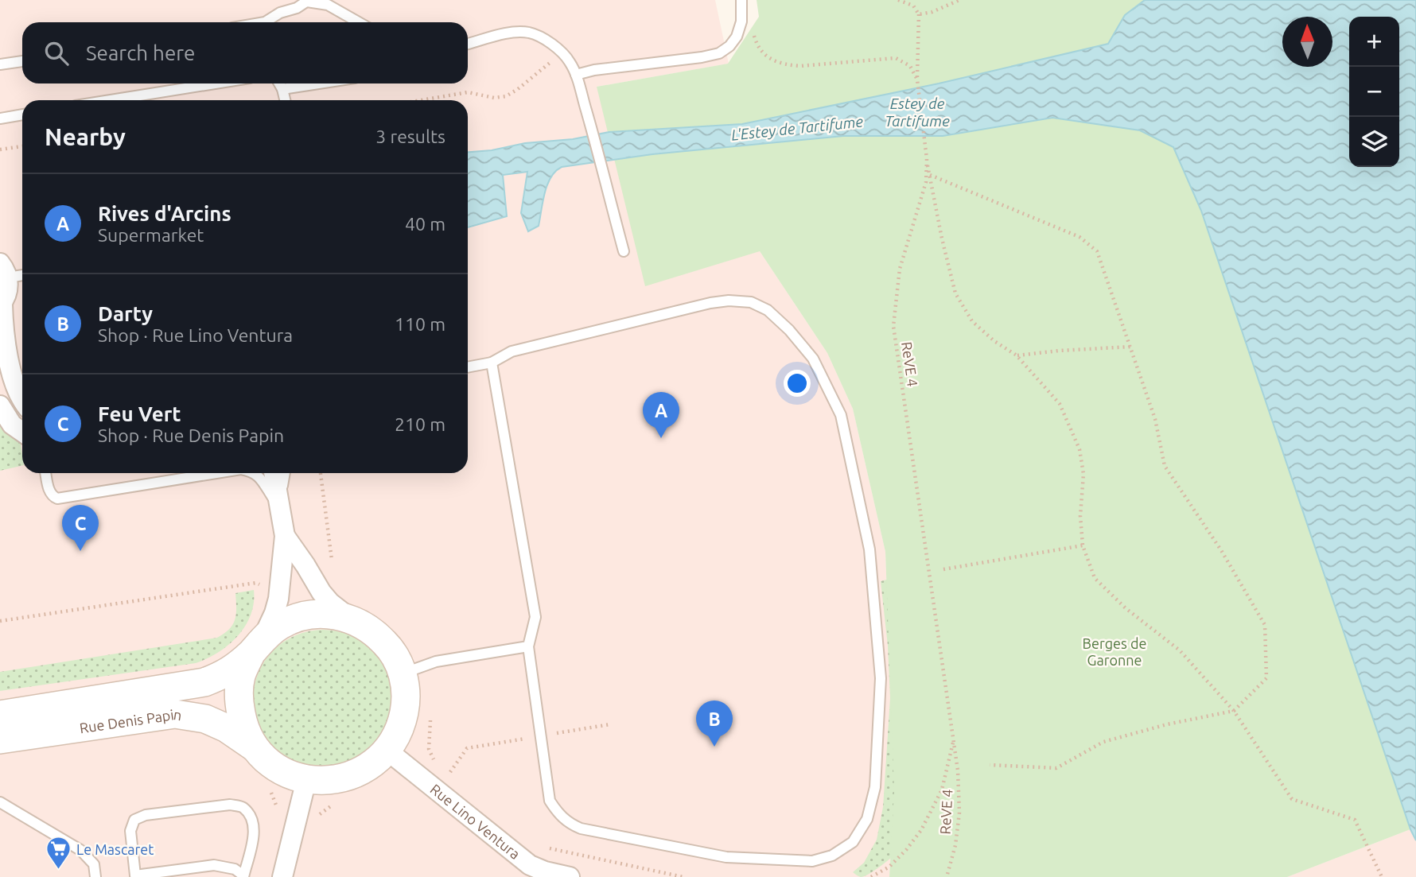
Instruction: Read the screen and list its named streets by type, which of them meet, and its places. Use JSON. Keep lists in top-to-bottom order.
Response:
{
  "streets": {
    "street": ["Rue Denis Papin", "Rue Lino Ventura"],
    "path": ["ReVE 4"]
  },
  "crossings": [
    ["Rue Denis Papin", "Rue Lino Ventura"]
  ],
  "water": ["Estey de Tartifume", "L'Estey de Tartifume"],
  "parks": ["Berges de Garonne"],
  "places": {
    "supermarket": ["Le Mascaret"]
  },
  "north": "top",
  "page": {
    "map_buttons": ["+", "−"],
    "search": "Search here",
    "heading": ["Nearby", "3 results"],
    "list": [
      {
        "mark": "A",
        "name": "Rives d'Arcins",
        "note": "Supermarket",
        "value": "40 m"
      },
      {
        "mark": "B",
        "name": "Darty",
        "note": "Shop · Rue Lino Ventura",
        "value": "110 m"
      },
      {
        "mark": "C",
        "name": "Feu Vert",
        "note": "Shop · Rue Denis Papin",
        "value": "210 m"
      }
    ],
    "pins": ["A", "C", "B"]
  }
}
